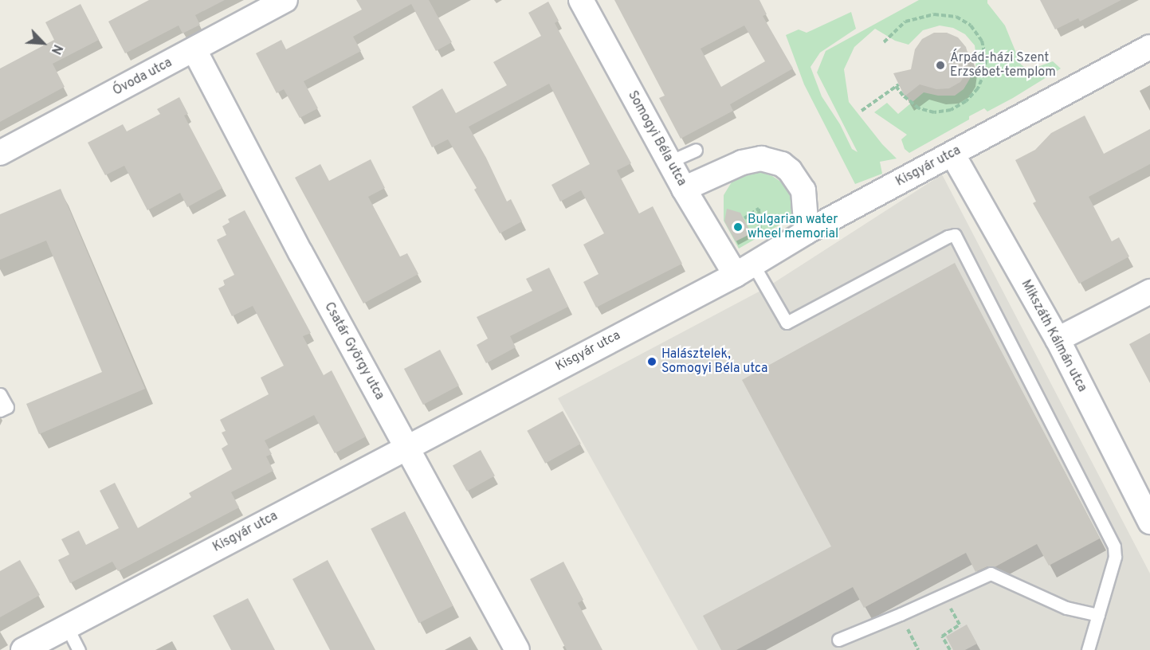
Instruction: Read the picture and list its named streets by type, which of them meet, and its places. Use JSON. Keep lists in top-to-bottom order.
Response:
{
  "streets": {
    "street": [
      "Óvoda utca",
      "Somogyi Béla utca",
      "Kisgyár utca",
      "Mikszáth Kálmán utca",
      "Csatár György utca"
    ]
  },
  "crossings": [
    ["Óvoda utca", "Csatár György utca"],
    ["Somogyi Béla utca", "Kisgyár utca"],
    ["Kisgyár utca", "Mikszáth Kálmán utca"],
    ["Kisgyár utca", "Csatár György utca"]
  ],
  "places": ["Árpád-házi Szent Erzsébet-templom", "Bulgarian water wheel memorial", "Halásztelek, Somogyi Béla utca"],
  "north": "bottom right"
}
